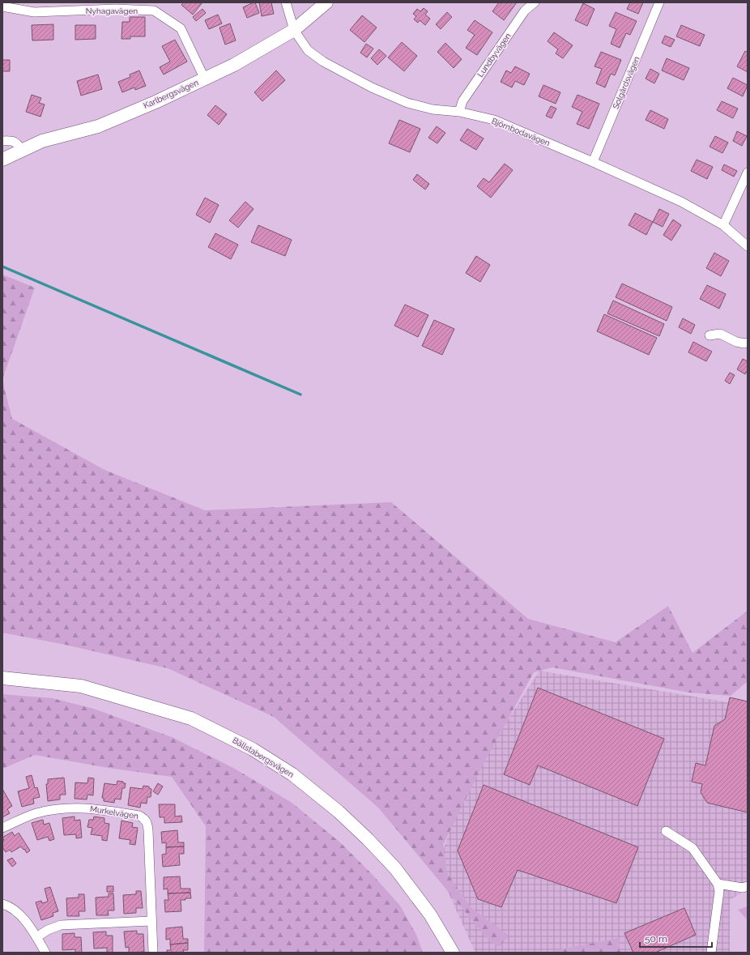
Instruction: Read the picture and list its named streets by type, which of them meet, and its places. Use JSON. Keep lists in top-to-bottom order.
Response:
{
  "streets": {
    "street": [
      "Nyhagavägen",
      "Lundbyvägen",
      "Solgårdsvägen",
      "Karlbergsvägen",
      "Björnbodavägen",
      "Bällstabergsvägen",
      "Murkelvägen"
    ]
  },
  "crossings": [
    ["Nyhagavägen", "Karlbergsvägen"],
    ["Lundbyvägen", "Björnbodavägen"],
    ["Solgårdsvägen", "Björnbodavägen"],
    ["Karlbergsvägen", "Björnbodavägen"]
  ],
  "scale_bar": "50 m"
}
